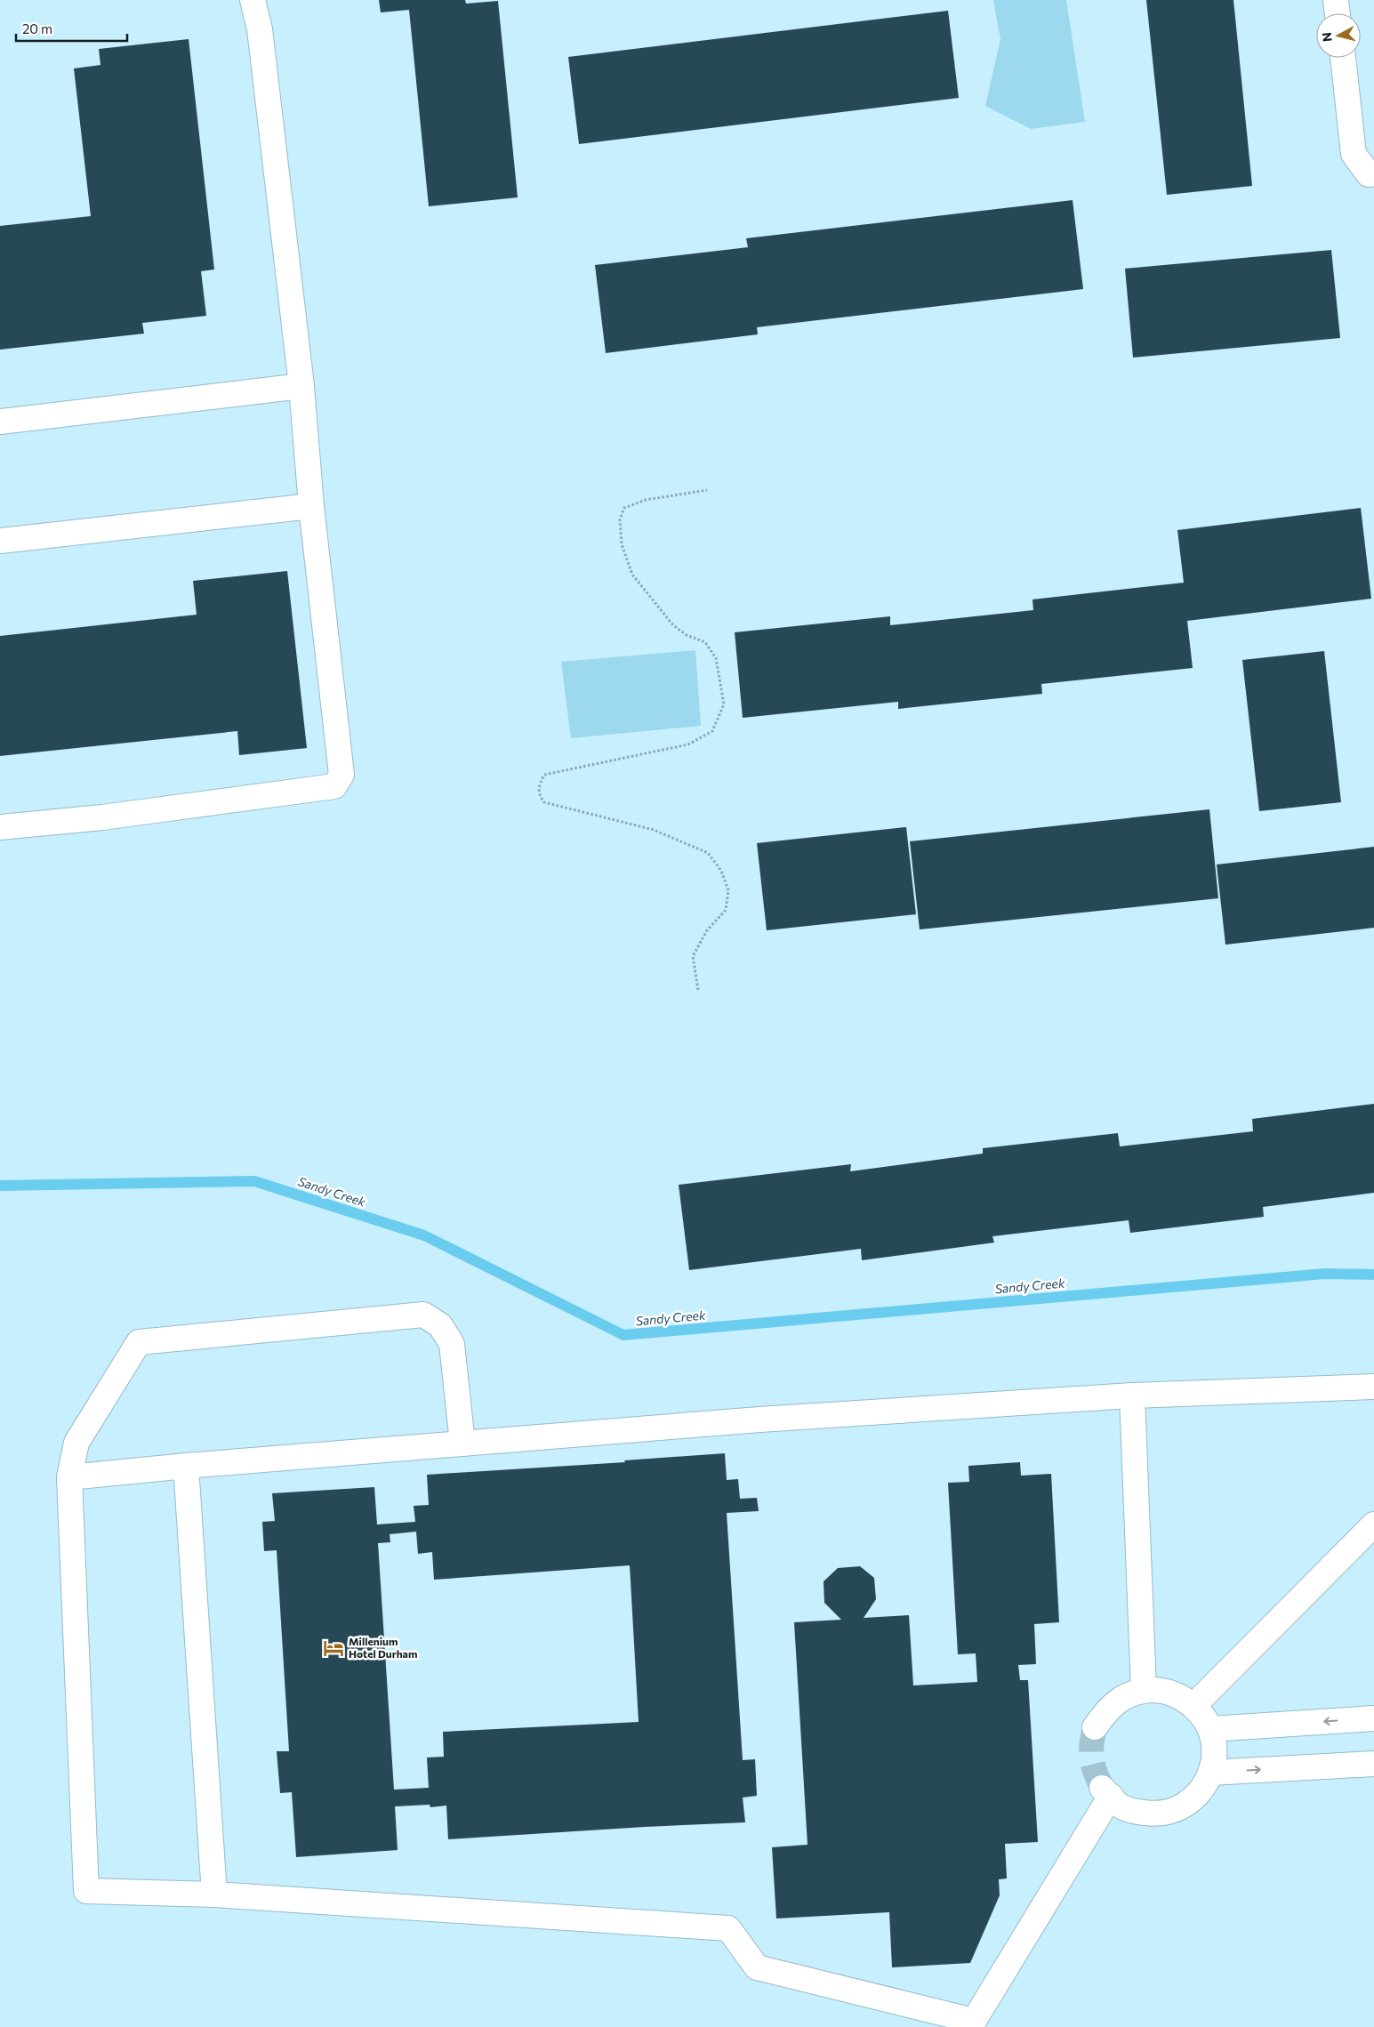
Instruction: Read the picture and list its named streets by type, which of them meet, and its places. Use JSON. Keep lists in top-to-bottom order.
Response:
{
  "water": ["Sandy Creek"],
  "places": {
    "hotel": ["Millenium Hotel Durham"]
  },
  "scale_bar": "20 m",
  "north": "left"
}
